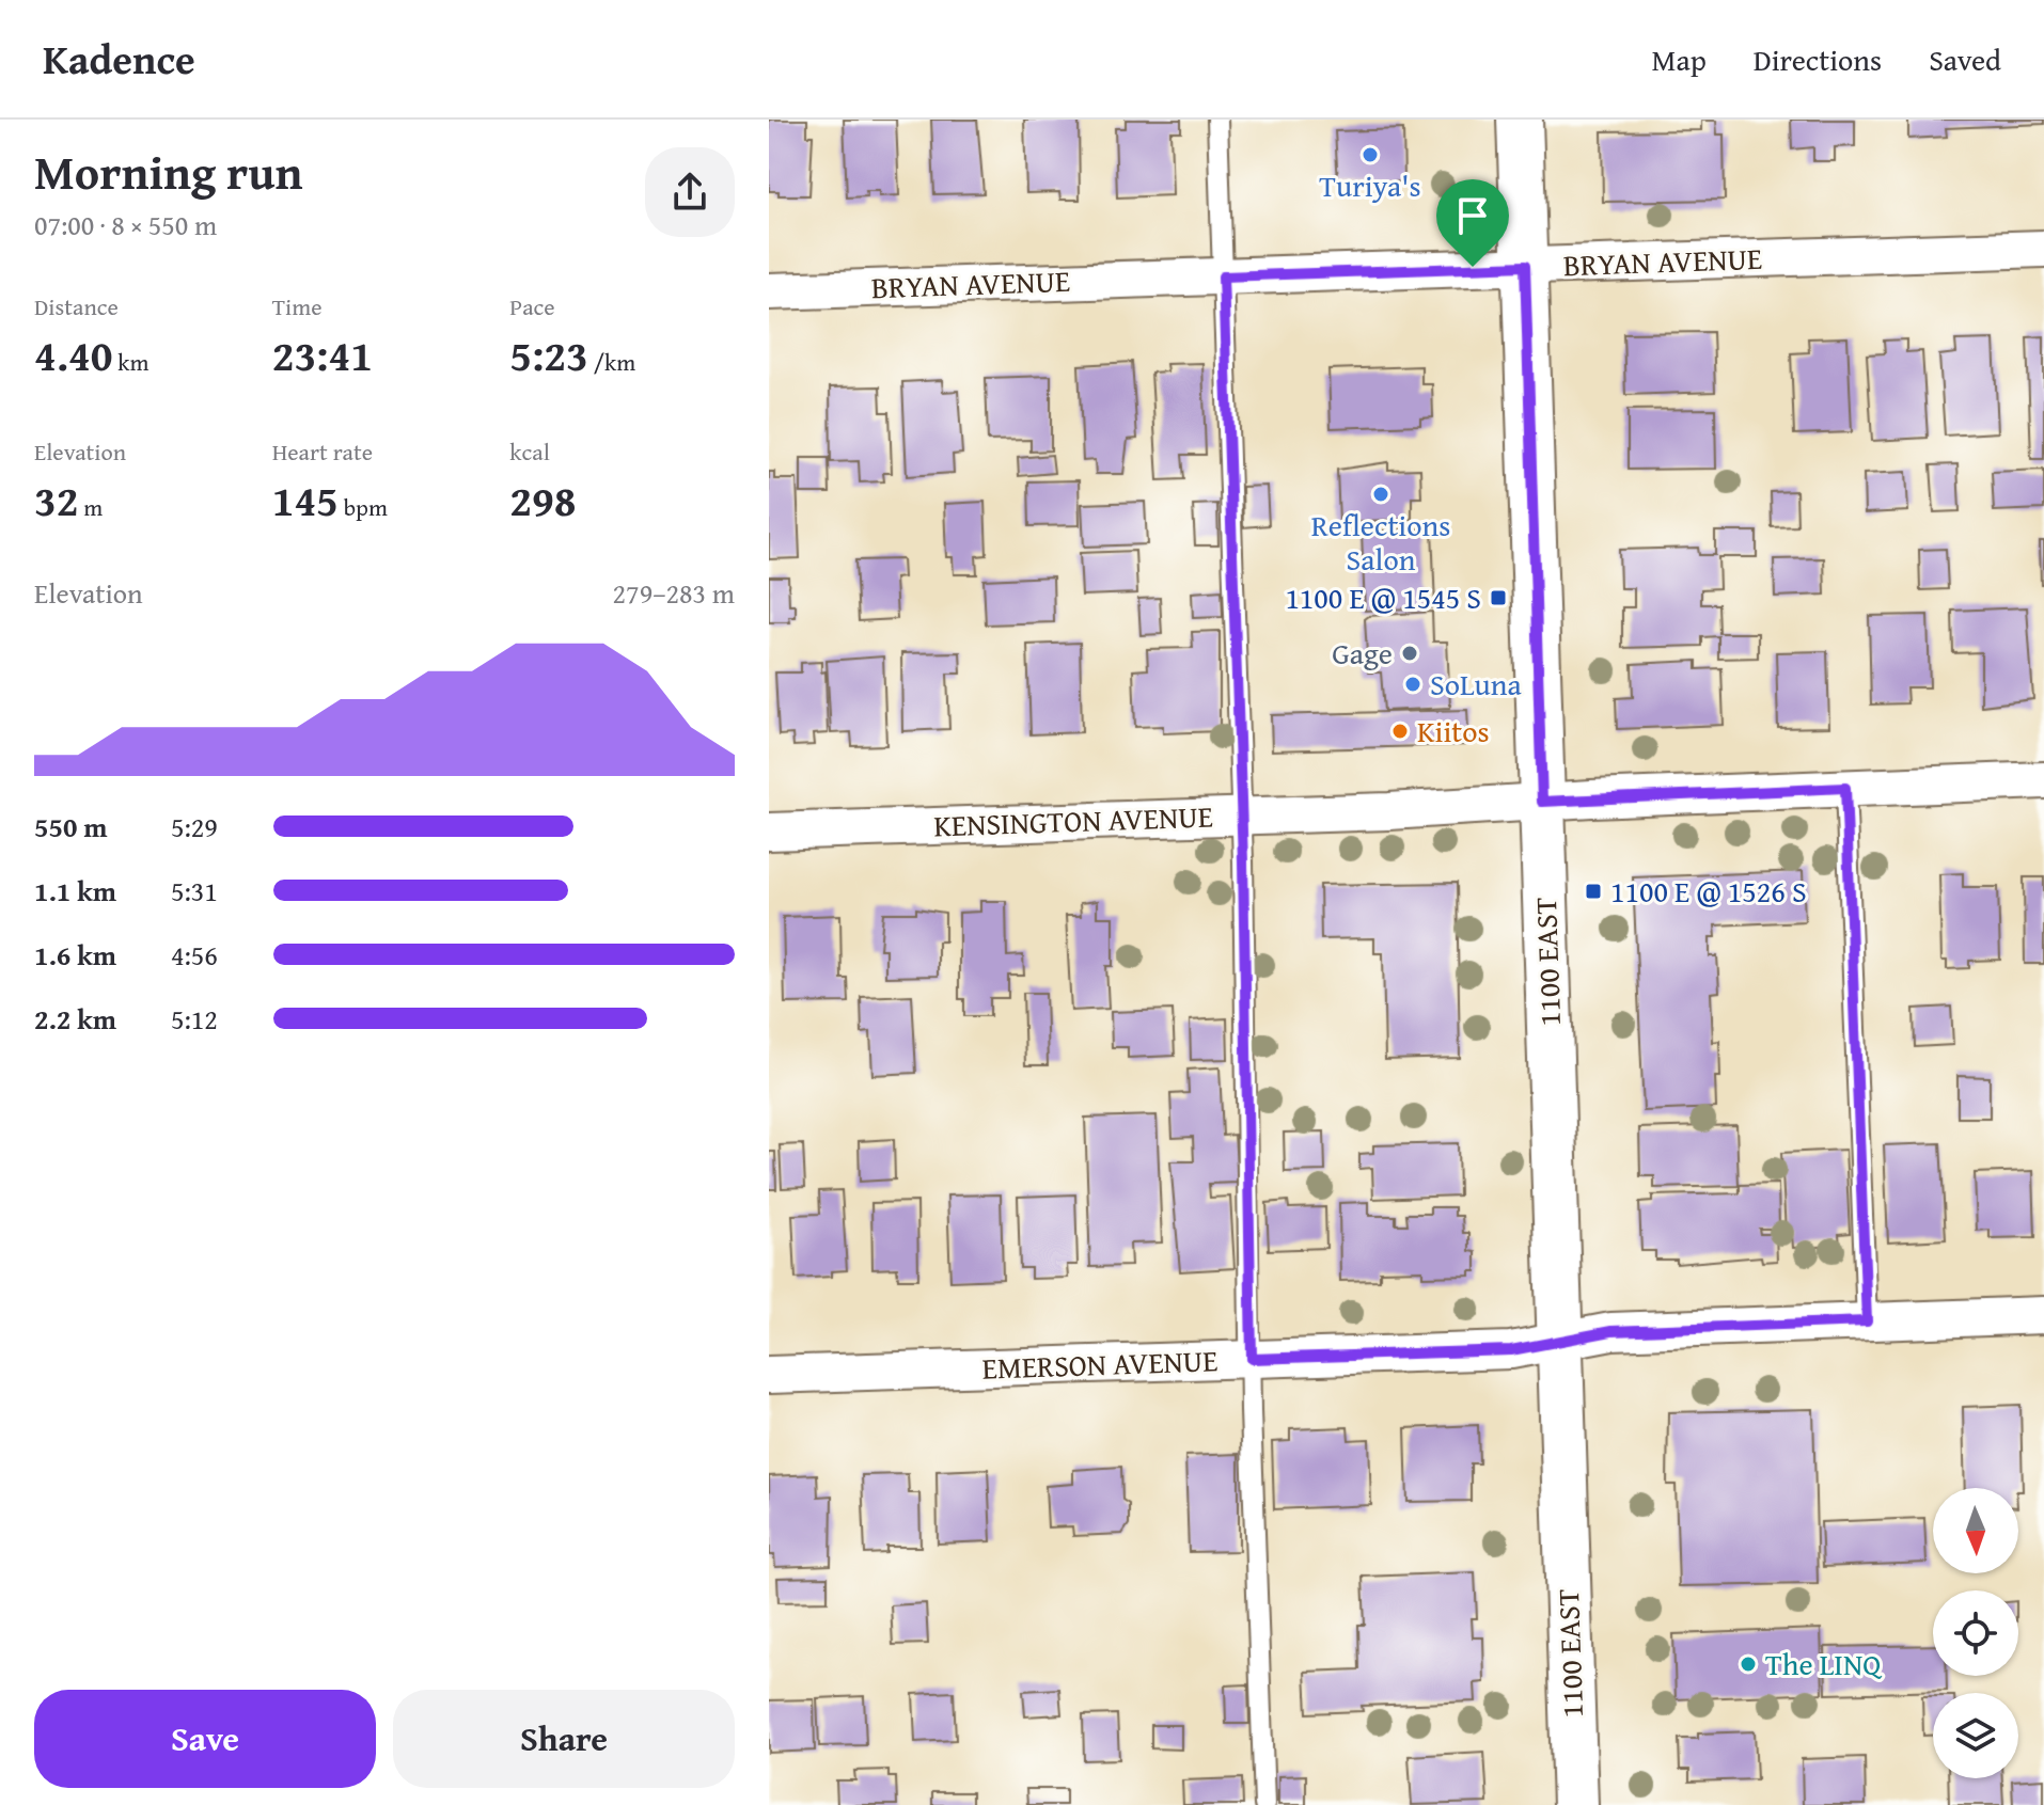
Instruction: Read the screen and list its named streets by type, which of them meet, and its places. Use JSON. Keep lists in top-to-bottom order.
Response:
{
  "streets": {
    "street": [
      "BRYAN AVENUE",
      "KENSINGTON AVENUE",
      "1100 EAST",
      "EMERSON AVENUE"
    ]
  },
  "crossings": [
    ["BRYAN AVENUE", "1100 EAST"],
    ["KENSINGTON AVENUE", "1100 EAST"],
    ["1100 EAST", "EMERSON AVENUE"]
  ],
  "places": {
    "other": [
      "Turiya's",
      "Reflections Salon",
      "Gage",
      "SoLuna",
      "Kiitos",
      "The LINQ"
    ],
    "transit": ["1100 E @ 1545 S", "1100 E @ 1526 S"]
  },
  "north": "bottom",
  "page": {
    "header": "Kadence",
    "nav": ["Map", "Directions", "Saved"],
    "heading": ["Morning run", "07:00 · 8 × 550 m"],
    "stats": [
      ["Distance", "4.40 km"],
      ["Time", "23:41"],
      ["Pace", "5:23 /km"],
      ["Elevation", "32 m"],
      ["Heart rate", "145 bpm"],
      ["kcal", "298"]
    ],
    "chart": ["Elevation", "279–283 m"],
    "list": [
      {
        "name": "550 m",
        "note": "5:29"
      },
      {
        "name": "1.1 km",
        "note": "5:31"
      },
      {
        "name": "1.6 km",
        "note": "4:56"
      },
      {
        "name": "2.2 km",
        "note": "5:12"
      }
    ],
    "buttons": ["Save", "Share"]
  }
}
